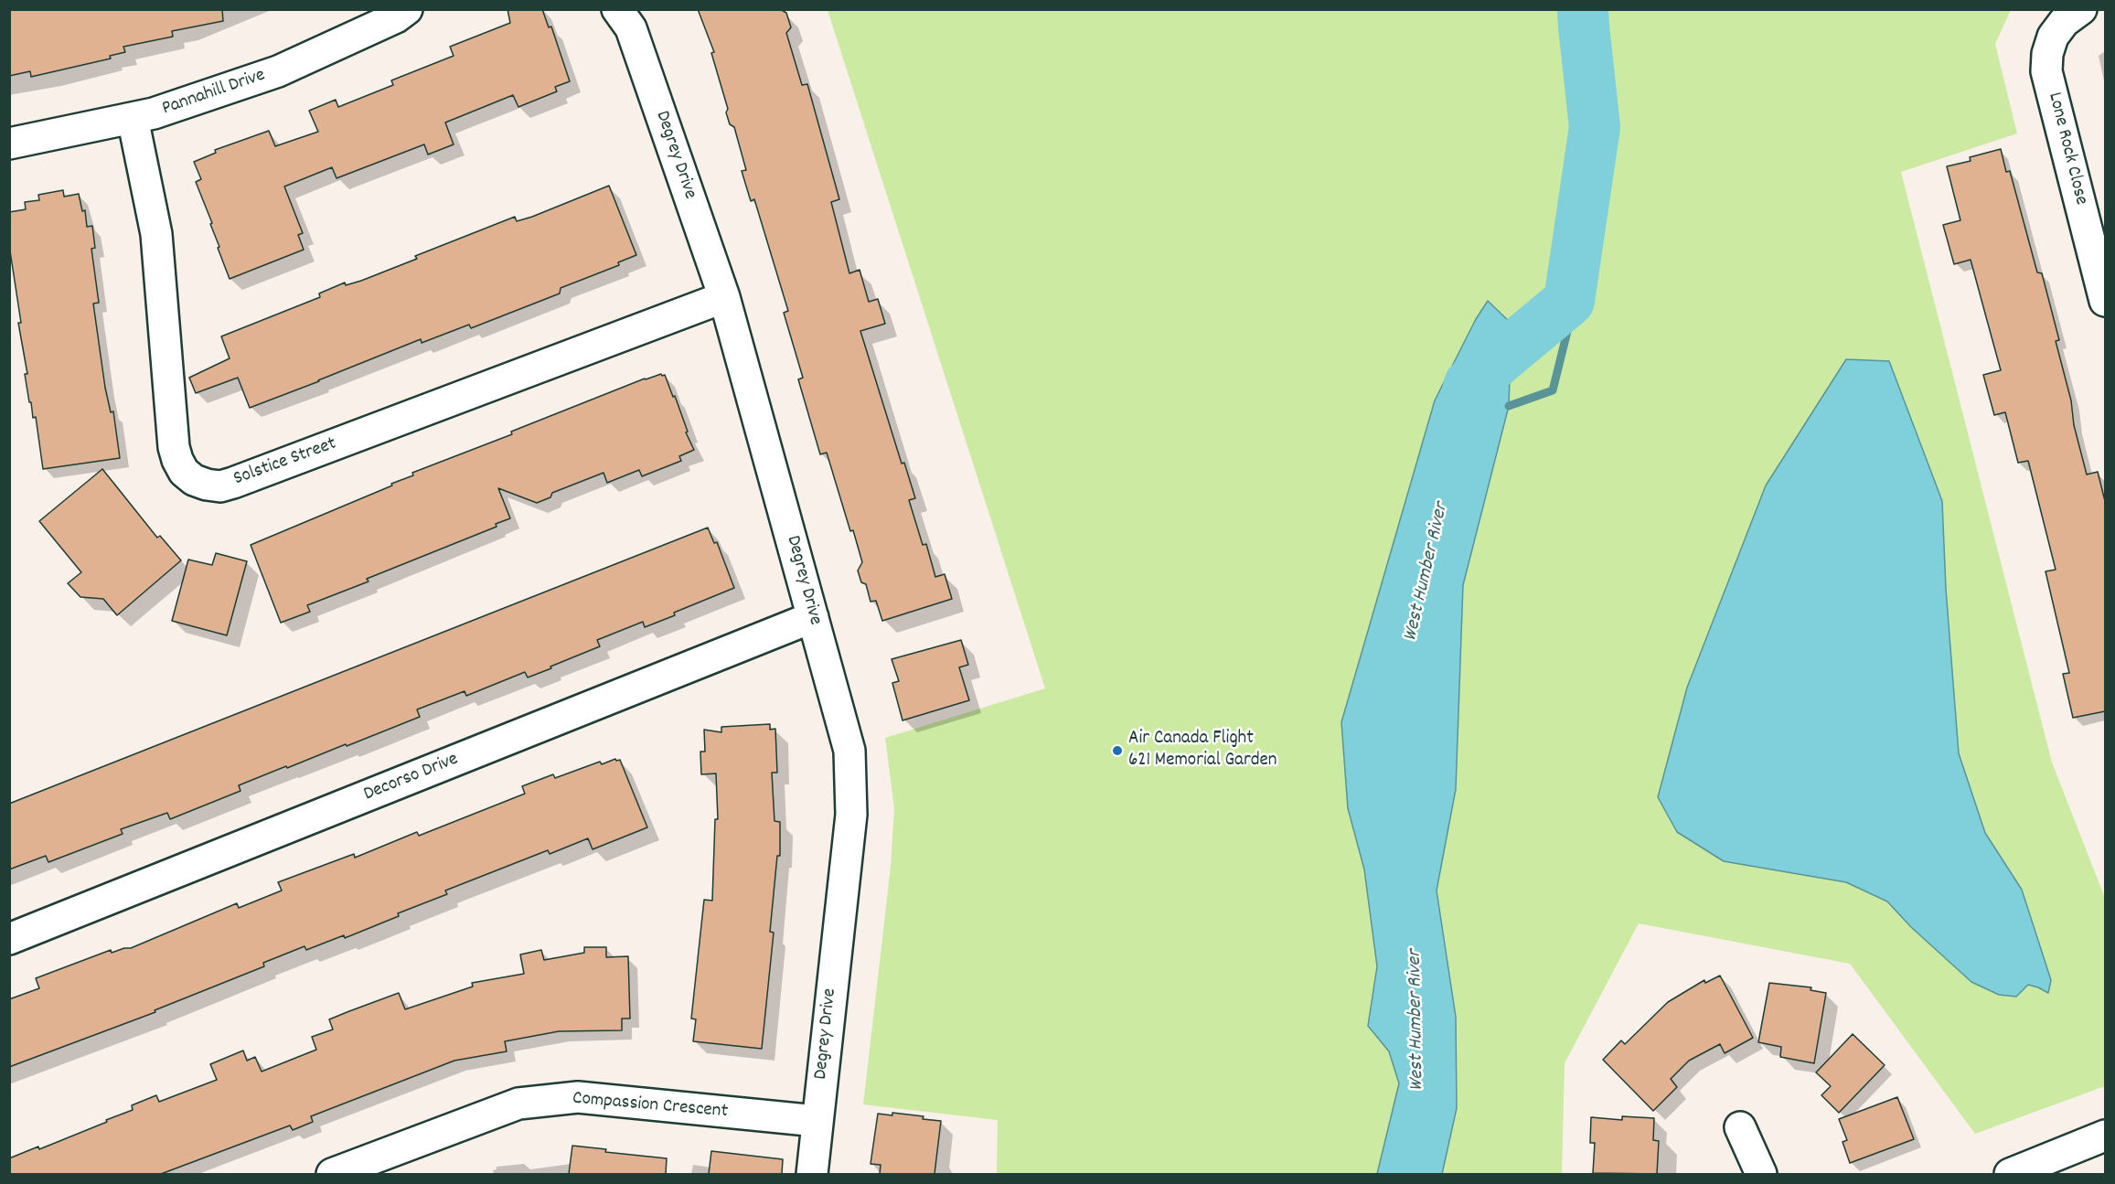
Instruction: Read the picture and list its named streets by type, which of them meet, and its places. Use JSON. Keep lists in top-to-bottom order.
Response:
{
  "streets": {
    "street": [
      "Pannahill Drive",
      "Lone Rock Close",
      "Degrey Drive",
      "Solstice Street",
      "Decorso Drive",
      "Compassion Crescent"
    ]
  },
  "crossings": [
    ["Pannahill Drive", "Solstice Street"],
    ["Degrey Drive", "Solstice Street"],
    ["Degrey Drive", "Decorso Drive"],
    ["Degrey Drive", "Compassion Crescent"]
  ],
  "water": ["West Humber River"],
  "places": ["Air Canada Flight 621 Memorial Garden"]
}
